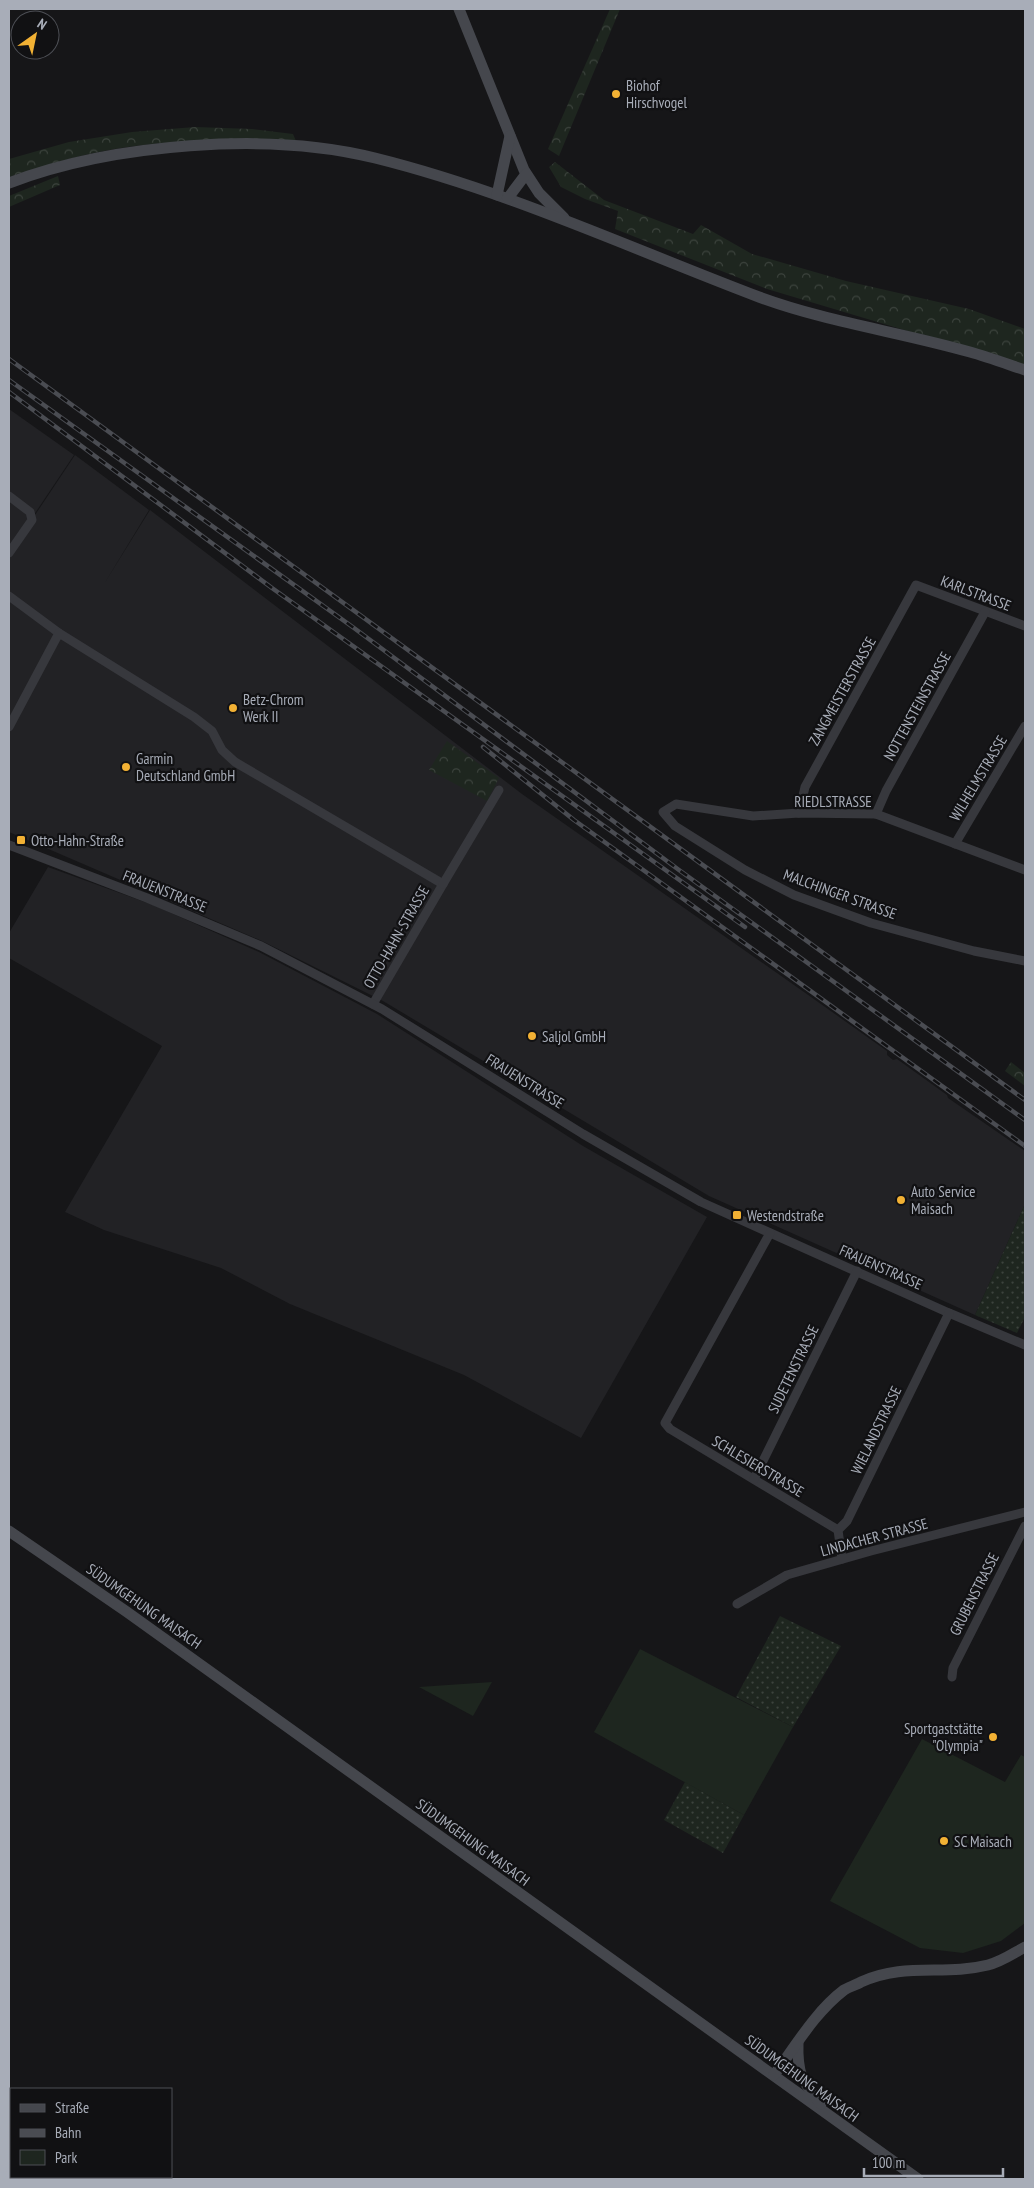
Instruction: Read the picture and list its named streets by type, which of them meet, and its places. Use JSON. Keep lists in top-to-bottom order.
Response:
{
  "streets": {
    "street": [
      "KARLSTRASSE",
      "ZANGMEISTERSTRASSE",
      "NOTTENSTEINSTRASSE",
      "WILHELMSTRASSE",
      "RIEDLSTRASSE",
      "FRAUENSTRASSE",
      "MALCHINGER STRASSE",
      "OTTO-HAHN-STRASSE",
      "SUDETENSTRASSE",
      "WIELANDSTRASSE",
      "SCHLESIERSTRASSE",
      "LINDACHER STRASSE",
      "GRUBENSTRASSE",
      "SÜDUMGEHUNG MAISACH"
    ]
  },
  "crossings": [
    ["KARLSTRASSE", "ZANGMEISTERSTRASSE"],
    ["KARLSTRASSE", "NOTTENSTEINSTRASSE"],
    ["ZANGMEISTERSTRASSE", "RIEDLSTRASSE"],
    ["NOTTENSTEINSTRASSE", "RIEDLSTRASSE"],
    ["WILHELMSTRASSE", "RIEDLSTRASSE"],
    ["RIEDLSTRASSE", "MALCHINGER STRASSE"],
    ["FRAUENSTRASSE", "OTTO-HAHN-STRASSE"],
    ["FRAUENSTRASSE", "SUDETENSTRASSE"],
    ["FRAUENSTRASSE", "WIELANDSTRASSE"],
    ["FRAUENSTRASSE", "SCHLESIERSTRASSE"],
    ["SUDETENSTRASSE", "SCHLESIERSTRASSE"],
    ["WIELANDSTRASSE", "SCHLESIERSTRASSE"]
  ],
  "places": {
    "other": [
      "Biohof Hirschvogel",
      "Betz-Chrom Werk II",
      "Garmin Deutschland GmbH",
      "Saljol GmbH",
      "Auto Service Maisach",
      "Sportgaststätte \"Olympia\"",
      "SC Maisach"
    ],
    "transit": ["Otto-Hahn-Straße", "Westendstraße"]
  },
  "legend": ["Straße", "Bahn", "Park"],
  "scale_bar": "100 m",
  "north": "top right"
}
